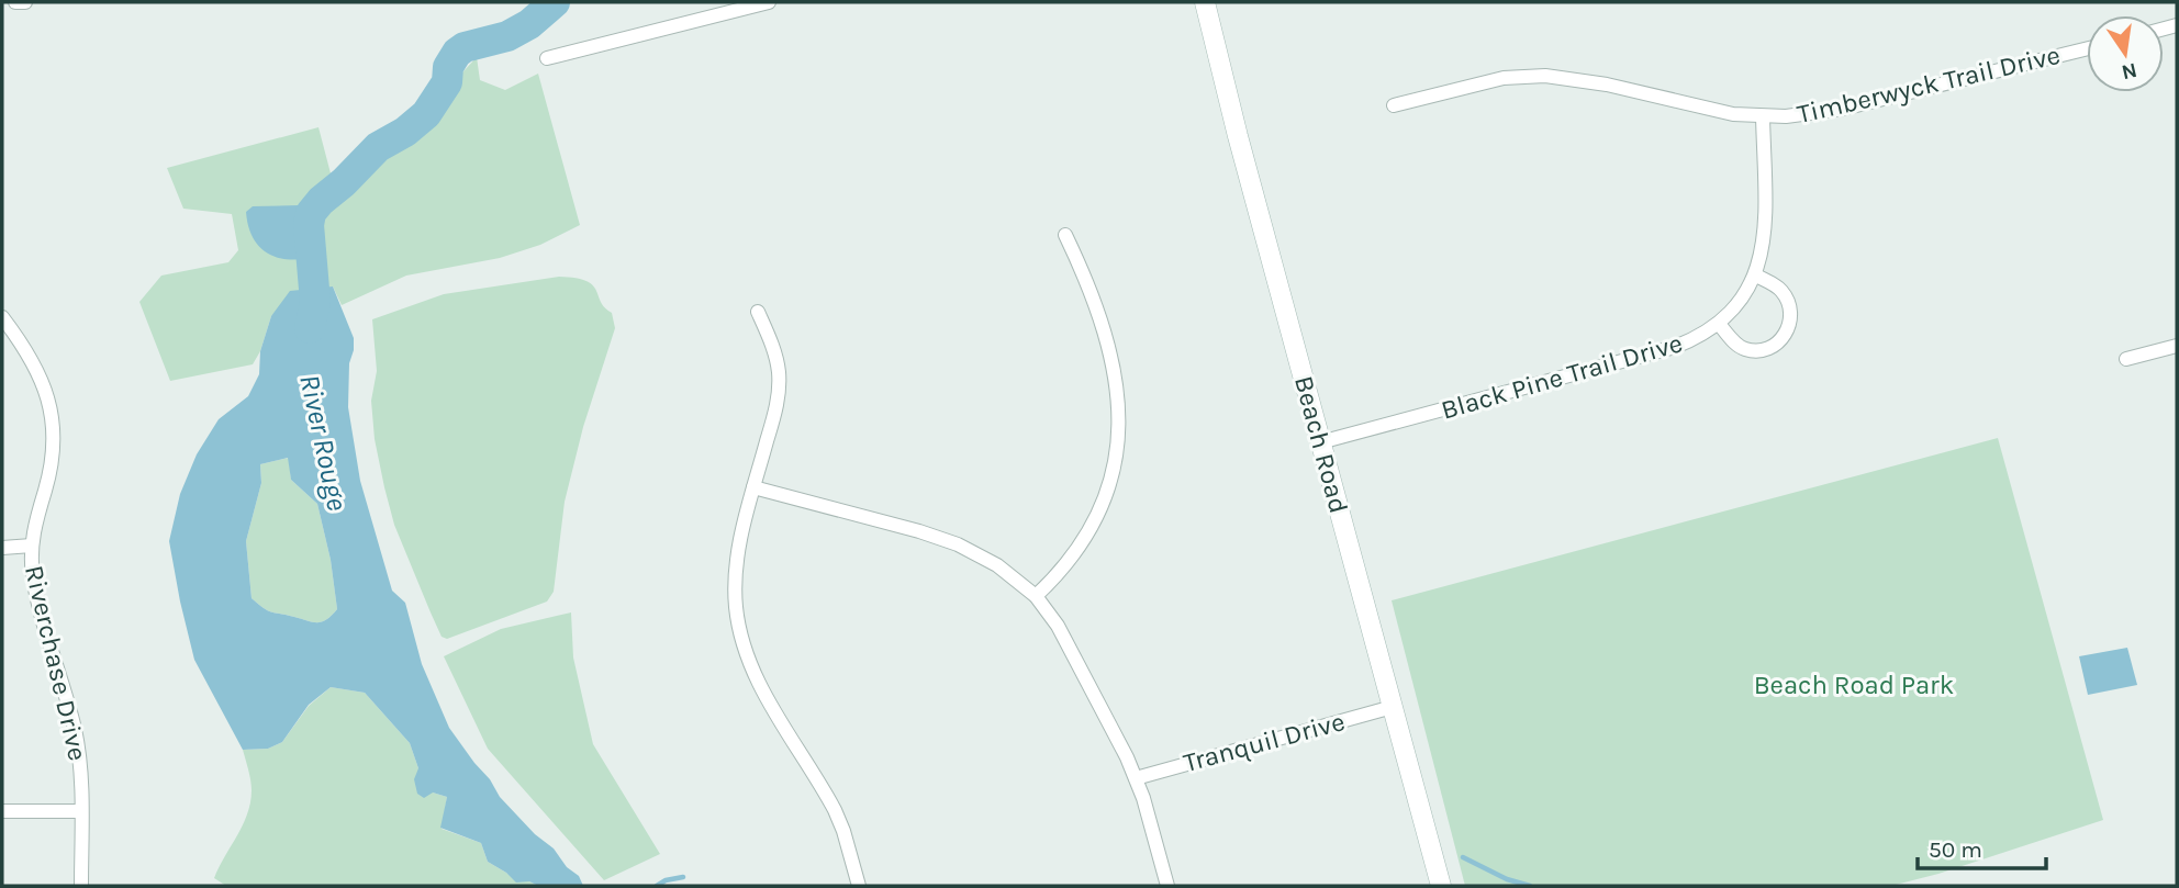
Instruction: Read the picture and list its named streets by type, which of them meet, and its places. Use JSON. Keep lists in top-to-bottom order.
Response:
{
  "streets": {
    "street": [
      "Timberwyck Trail Drive",
      "Black Pine Trail Drive",
      "Beach Road",
      "Riverchase Drive",
      "Tranquil Drive"
    ]
  },
  "crossings": [
    ["Timberwyck Trail Drive", "Black Pine Trail Drive"],
    ["Black Pine Trail Drive", "Beach Road"],
    ["Beach Road", "Tranquil Drive"]
  ],
  "water": ["River Rouge"],
  "parks": ["Beach Road Park"],
  "scale_bar": "50 m",
  "north": "bottom"
}
